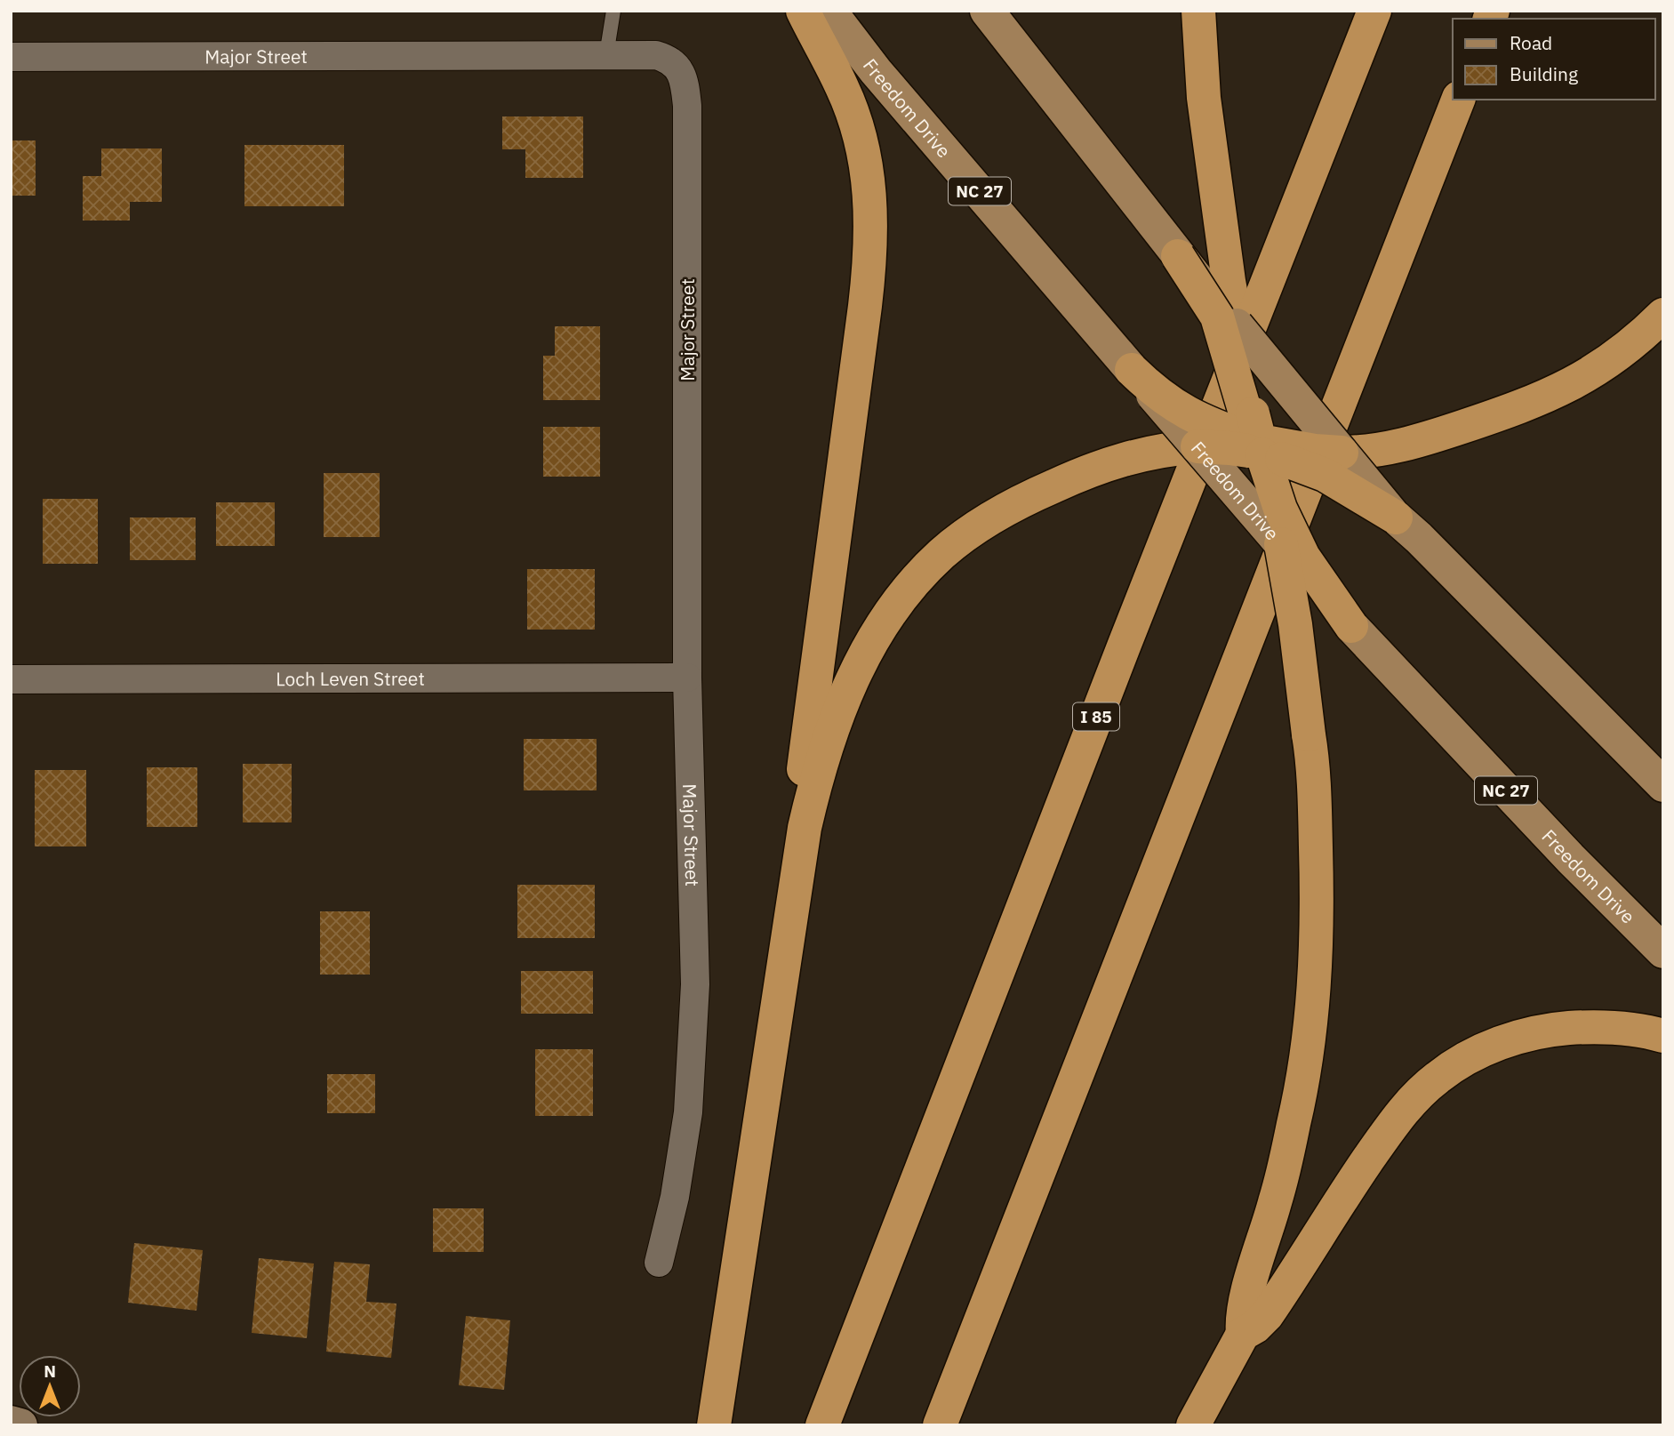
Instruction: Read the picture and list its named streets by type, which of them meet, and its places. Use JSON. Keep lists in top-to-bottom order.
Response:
{
  "streets": {
    "highway": ["I 85"],
    "main road": ["Freedom Drive", "NC 27"],
    "street": ["Major Street", "Loch Leven Street"]
  },
  "crossings": [
    ["Major Street", "Loch Leven Street"]
  ],
  "legend": ["Road", "Building"],
  "north": "top"
}
